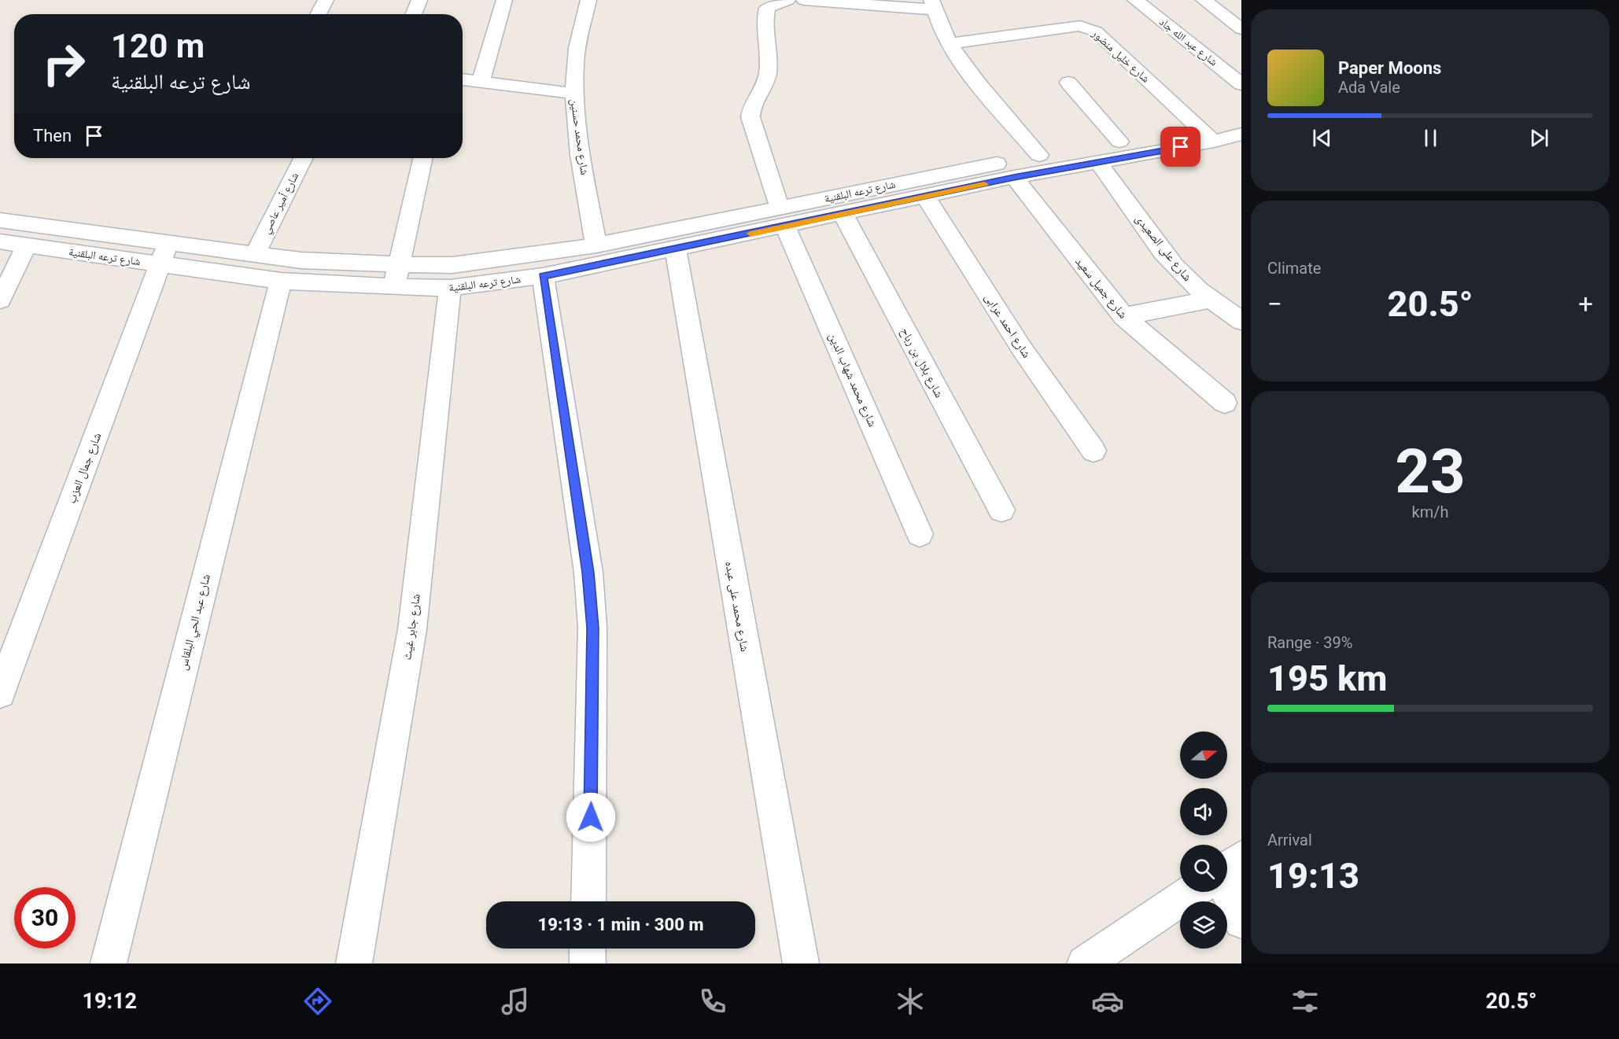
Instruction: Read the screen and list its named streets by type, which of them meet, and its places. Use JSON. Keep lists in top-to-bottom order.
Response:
{
  "streets": {
    "street": [
      "شارع عبد الله جاد",
      "شارع خليل منضور",
      "شارع محمد حسنين",
      "شارع ترعه البلقنية",
      "شارع أمير عاصي",
      "شارع على الصعيدى",
      "شارع جميل سعيد",
      "شارع احمد عرابى",
      "شارع بلال بن رباح",
      "شارع محمد شهاب الدين",
      "شارع جمال العزب",
      "شارع محمد على عبده",
      "شارع عبد الحي البلقاس",
      "شارع جابر غيث"
    ]
  },
  "crossings": [
    ["شارع خليل منضور", "شارع ترعه البلقنية"],
    ["شارع محمد حسنين", "شارع ترعه البلقنية"],
    ["شارع ترعه البلقنية", "شارع أمير عاصي"],
    ["شارع ترعه البلقنية", "شارع على الصعيدى"],
    ["شارع ترعه البلقنية", "شارع جميل سعيد"],
    ["شارع ترعه البلقنية", "شارع احمد عرابى"],
    ["شارع ترعه البلقنية", "شارع بلال بن رباح"],
    ["شارع ترعه البلقنية", "شارع محمد شهاب الدين"],
    ["شارع ترعه البلقنية", "شارع جمال العزب"],
    ["شارع ترعه البلقنية", "شارع محمد على عبده"],
    ["شارع ترعه البلقنية", "شارع عبد الحي البلقاس"],
    ["شارع ترعه البلقنية", "شارع جابر غيث"]
  ],
  "north": "right",
  "page": {
    "turn": ["120 m", "شارع ترعه البلقنية"],
    "song": ["Paper Moons", "Ada Vale"],
    "then": "Then",
    "tile": [
      "Climate",
      ["23", "km/h"],
      ["Range · 39%", "195 km"],
      ["Arrival", "19:13"]
    ],
    "heat": ["−", "20.5°", "+"],
    "limit": "30",
    "trip": "19:13 · 1 min · 300 m",
    "tabs": ["19:12", "20.5°"]
  }
}
